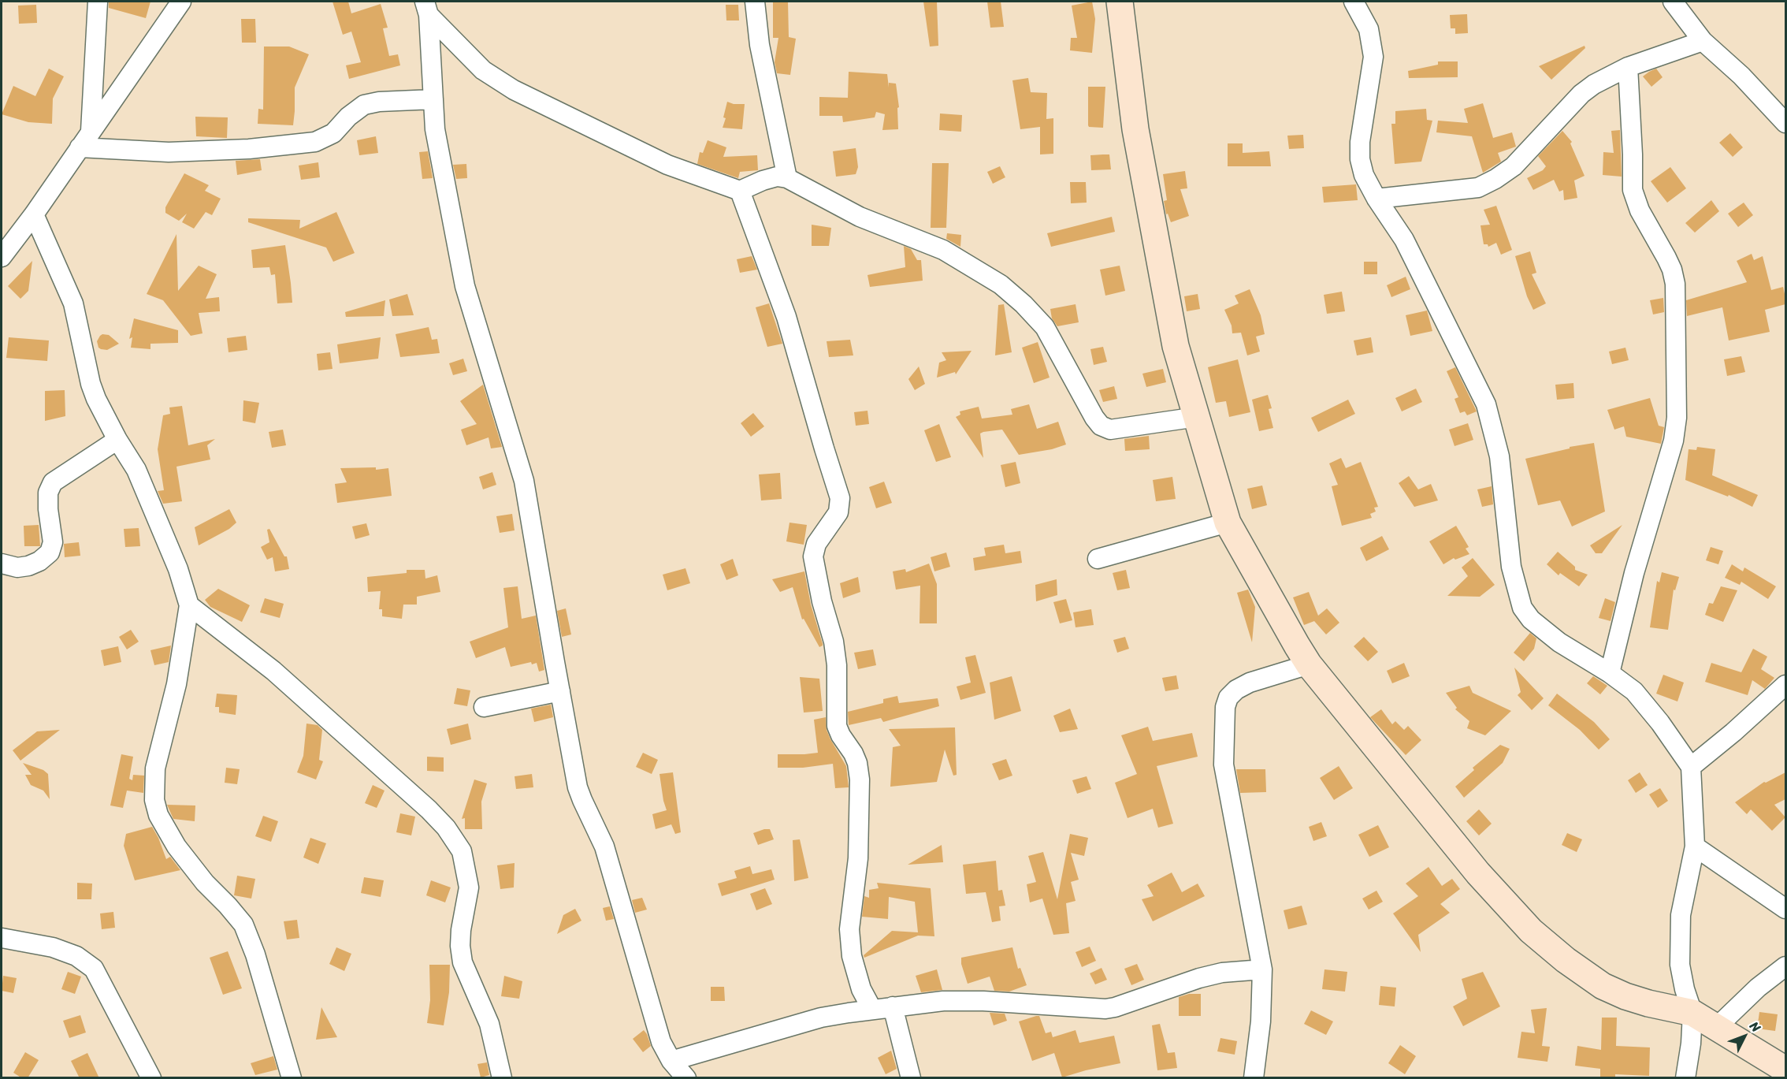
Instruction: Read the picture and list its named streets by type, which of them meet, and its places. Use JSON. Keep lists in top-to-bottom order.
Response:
{
  "north": "top right"
}
